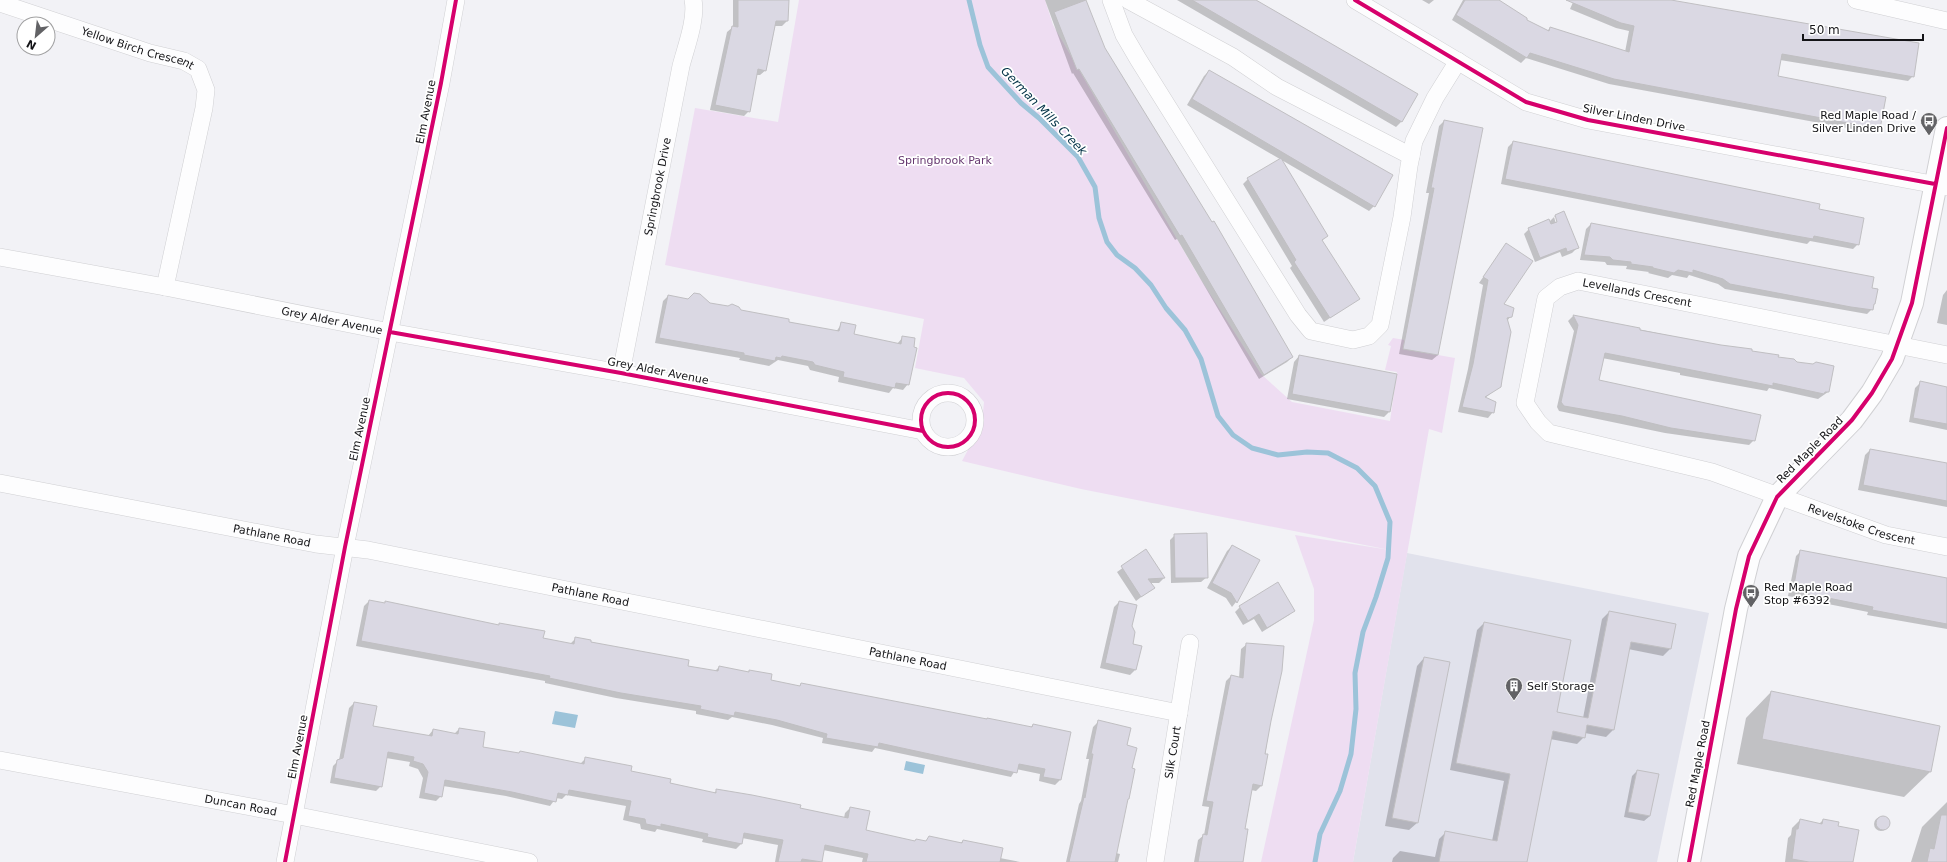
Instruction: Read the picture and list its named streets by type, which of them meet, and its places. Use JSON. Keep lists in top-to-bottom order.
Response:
{
  "streets": {
    "street": [
      "Yellow Birch Crescent",
      "Elm Avenue",
      "Silver Linden Drive",
      "Springbrook Drive",
      "Levellands Crescent",
      "Grey Alder Avenue",
      "Red Maple Road",
      "Revelstoke Crescent",
      "Pathlane Road",
      "Silk Court",
      "Duncan Road"
    ]
  },
  "crossings": [
    ["Yellow Birch Crescent", "Grey Alder Avenue"],
    ["Elm Avenue", "Grey Alder Avenue"],
    ["Elm Avenue", "Pathlane Road"],
    ["Elm Avenue", "Duncan Road"],
    ["Silver Linden Drive", "Red Maple Road"],
    ["Springbrook Drive", "Grey Alder Avenue"],
    ["Levellands Crescent", "Red Maple Road"],
    ["Levellands Crescent", "Revelstoke Crescent"],
    ["Red Maple Road", "Revelstoke Crescent"],
    ["Pathlane Road", "Silk Court"]
  ],
  "water": ["German Mills Creek"],
  "parks": ["Springbrook Park"],
  "places": {
    "bus stop": ["Red Maple Road / Silver Linden Drive", "Red Maple Road Stop #6392"],
    "building": ["Self Storage"]
  },
  "scale_bar": "50 m",
  "north": "bottom left"
}
